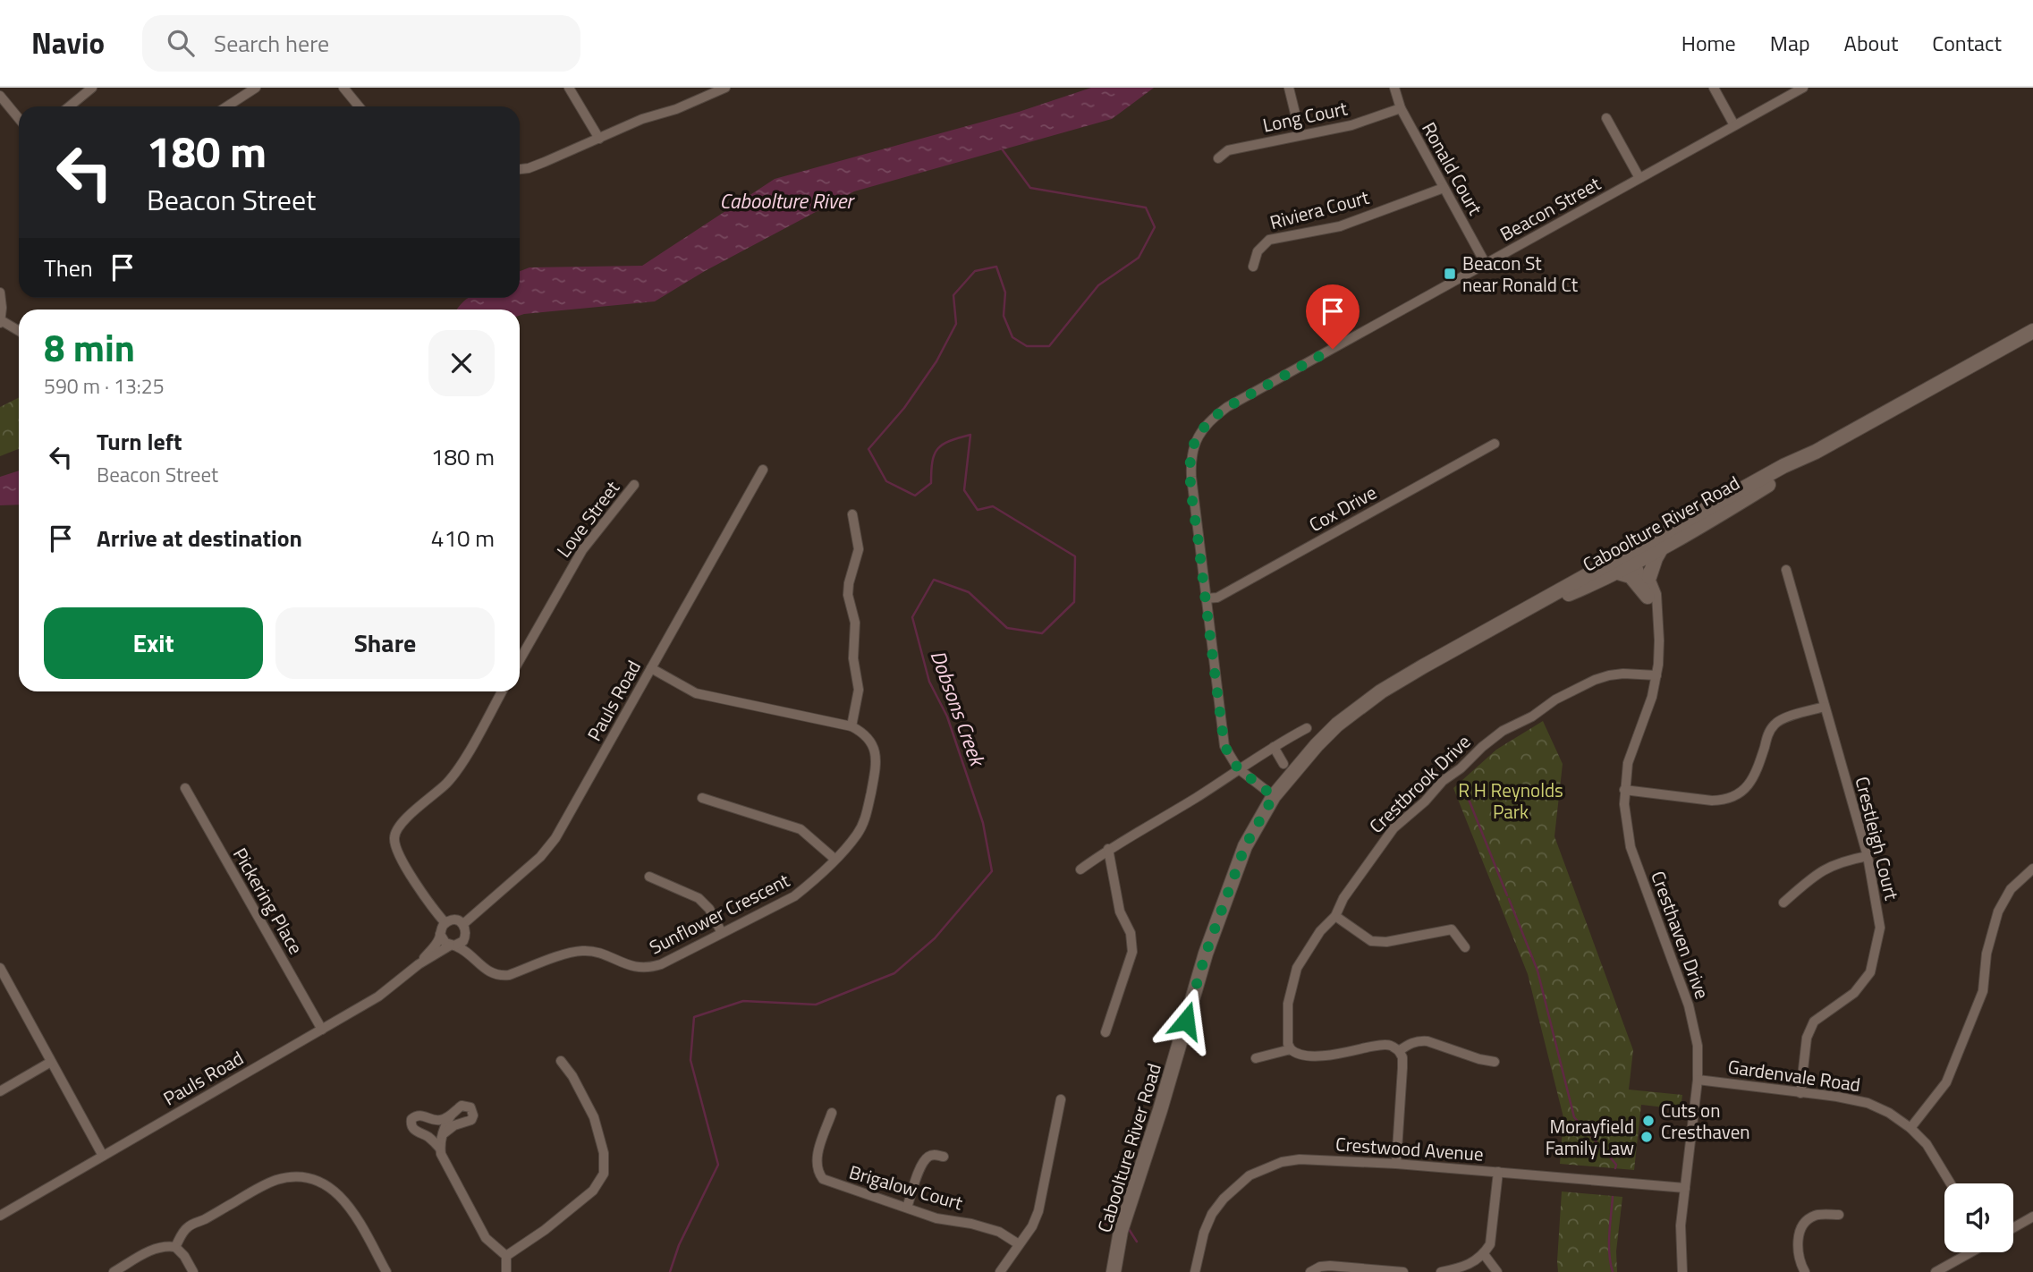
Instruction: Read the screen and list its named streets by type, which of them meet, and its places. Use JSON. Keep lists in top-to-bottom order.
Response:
{
  "streets": {
    "main road": ["Caboolture River Road"],
    "street": [
      "Long Court",
      "Ronald Court",
      "Beacon Street",
      "Riviera Court",
      "Cox Drive",
      "Love Street",
      "Pauls Road",
      "Crestbrook Drive",
      "Crestleigh Court",
      "Pickering Place",
      "Sunflower Crescent",
      "Cresthaven Drive",
      "Gardenvale Road",
      "Crestwood Avenue",
      "Brigalow Court"
    ]
  },
  "crossings": [
    ["Long Court", "Ronald Court"],
    ["Ronald Court", "Beacon Street"],
    ["Ronald Court", "Riviera Court"],
    ["Beacon Street", "Cox Drive"],
    ["Beacon Street", "Caboolture River Road"],
    ["Caboolture River Road", "Cresthaven Drive"],
    ["Pauls Road", "Pickering Place"],
    ["Pauls Road", "Sunflower Crescent"],
    ["Crestbrook Drive", "Cresthaven Drive"],
    ["Crestleigh Court", "Gardenvale Road"],
    ["Cresthaven Drive", "Gardenvale Road"],
    ["Cresthaven Drive", "Crestwood Avenue"]
  ],
  "water": ["Caboolture River", "Dobsons Creek"],
  "parks": ["R H Reynolds Park"],
  "places": {
    "transit": ["Beacon St near Ronald Ct"],
    "other": ["Cuts on Cresthaven", "Morayfield Family Law"]
  },
  "page": {
    "header": "Navio",
    "search": "Search here",
    "nav": [
      "Home",
      "Map",
      "About",
      "Contact"
    ],
    "turn": ["180 m", "Beacon Street"],
    "then": "Then",
    "heading": ["8 min", "590 m · 13:25"],
    "list": [
      {
        "name": "Turn left",
        "note": "Beacon Street",
        "value": "180 m"
      },
      {
        "name": "Arrive at destination",
        "value": "410 m"
      }
    ],
    "buttons": ["Exit", "Share"]
  }
}
